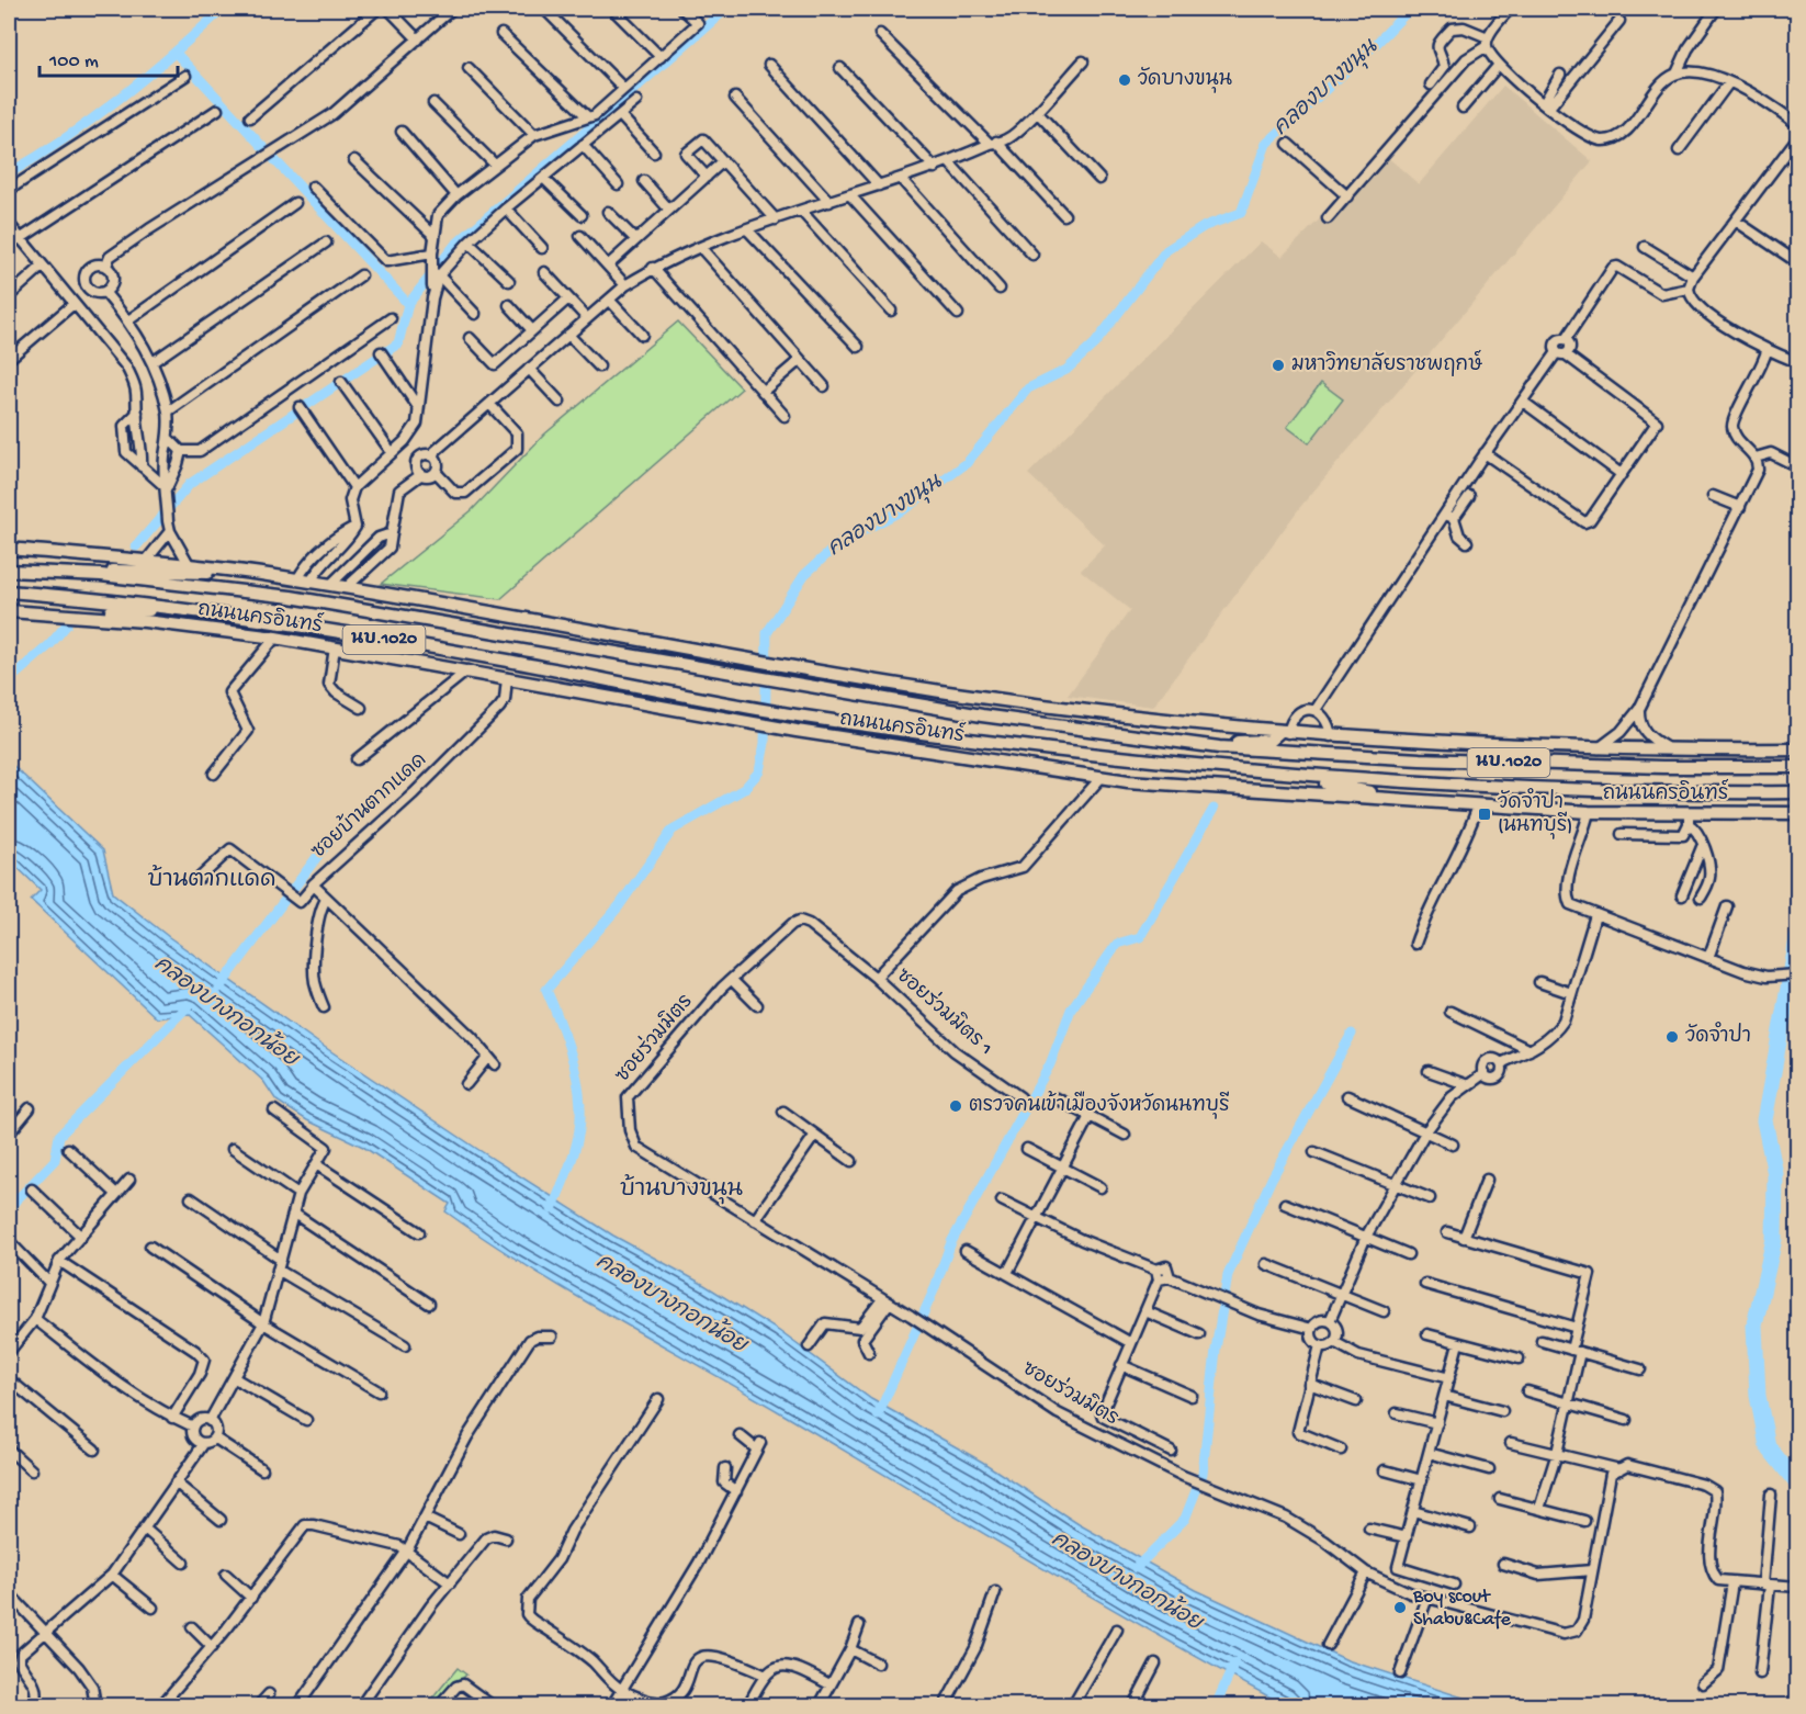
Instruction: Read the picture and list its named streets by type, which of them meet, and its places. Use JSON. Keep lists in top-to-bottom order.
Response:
{
  "streets": {
    "main road": ["ถนนนครอินทร์", "นบ.1020"],
    "street": ["ซอยบ้านตากแดด", "ซอยร่วมมิตร 1", "ซอยร่วมมิตร"]
  },
  "crossings": [
    ["ถนนนครอินทร์", "ซอยบ้านตากแดด"],
    ["ซอยร่วมมิตร 1", "ซอยร่วมมิตร"]
  ],
  "districts": ["บ้านตากแดด", "บ้านบางขนุน"],
  "water": ["คลองบางขนุน", "คลองบางกอกน้อย"],
  "places": {
    "other": [
      "วัดบางขนุน",
      "มหาวิทยาลัยราชพฤกษ์",
      "วัดจําปา",
      "ตรวจคนเข้าเมืองจังหวัดนนทบุรี",
      "Boy scout Shabu&Cafe"
    ],
    "transit": ["วัดจำปา (นนทบุรี)"]
  },
  "scale_bar": "100 m"
}
